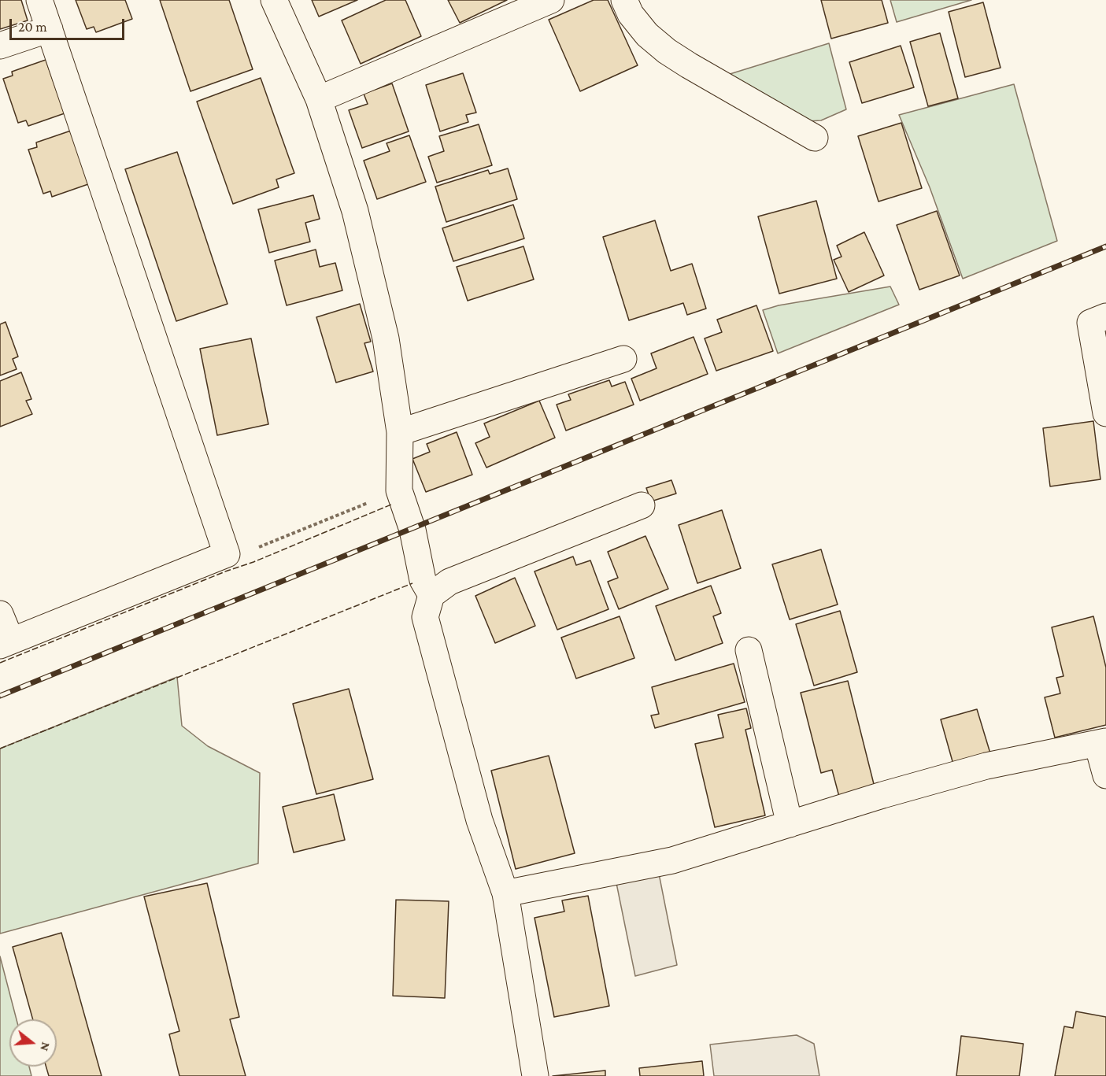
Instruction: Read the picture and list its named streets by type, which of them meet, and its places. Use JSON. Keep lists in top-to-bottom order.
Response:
{
  "scale_bar": "20 m",
  "north": "right"
}
